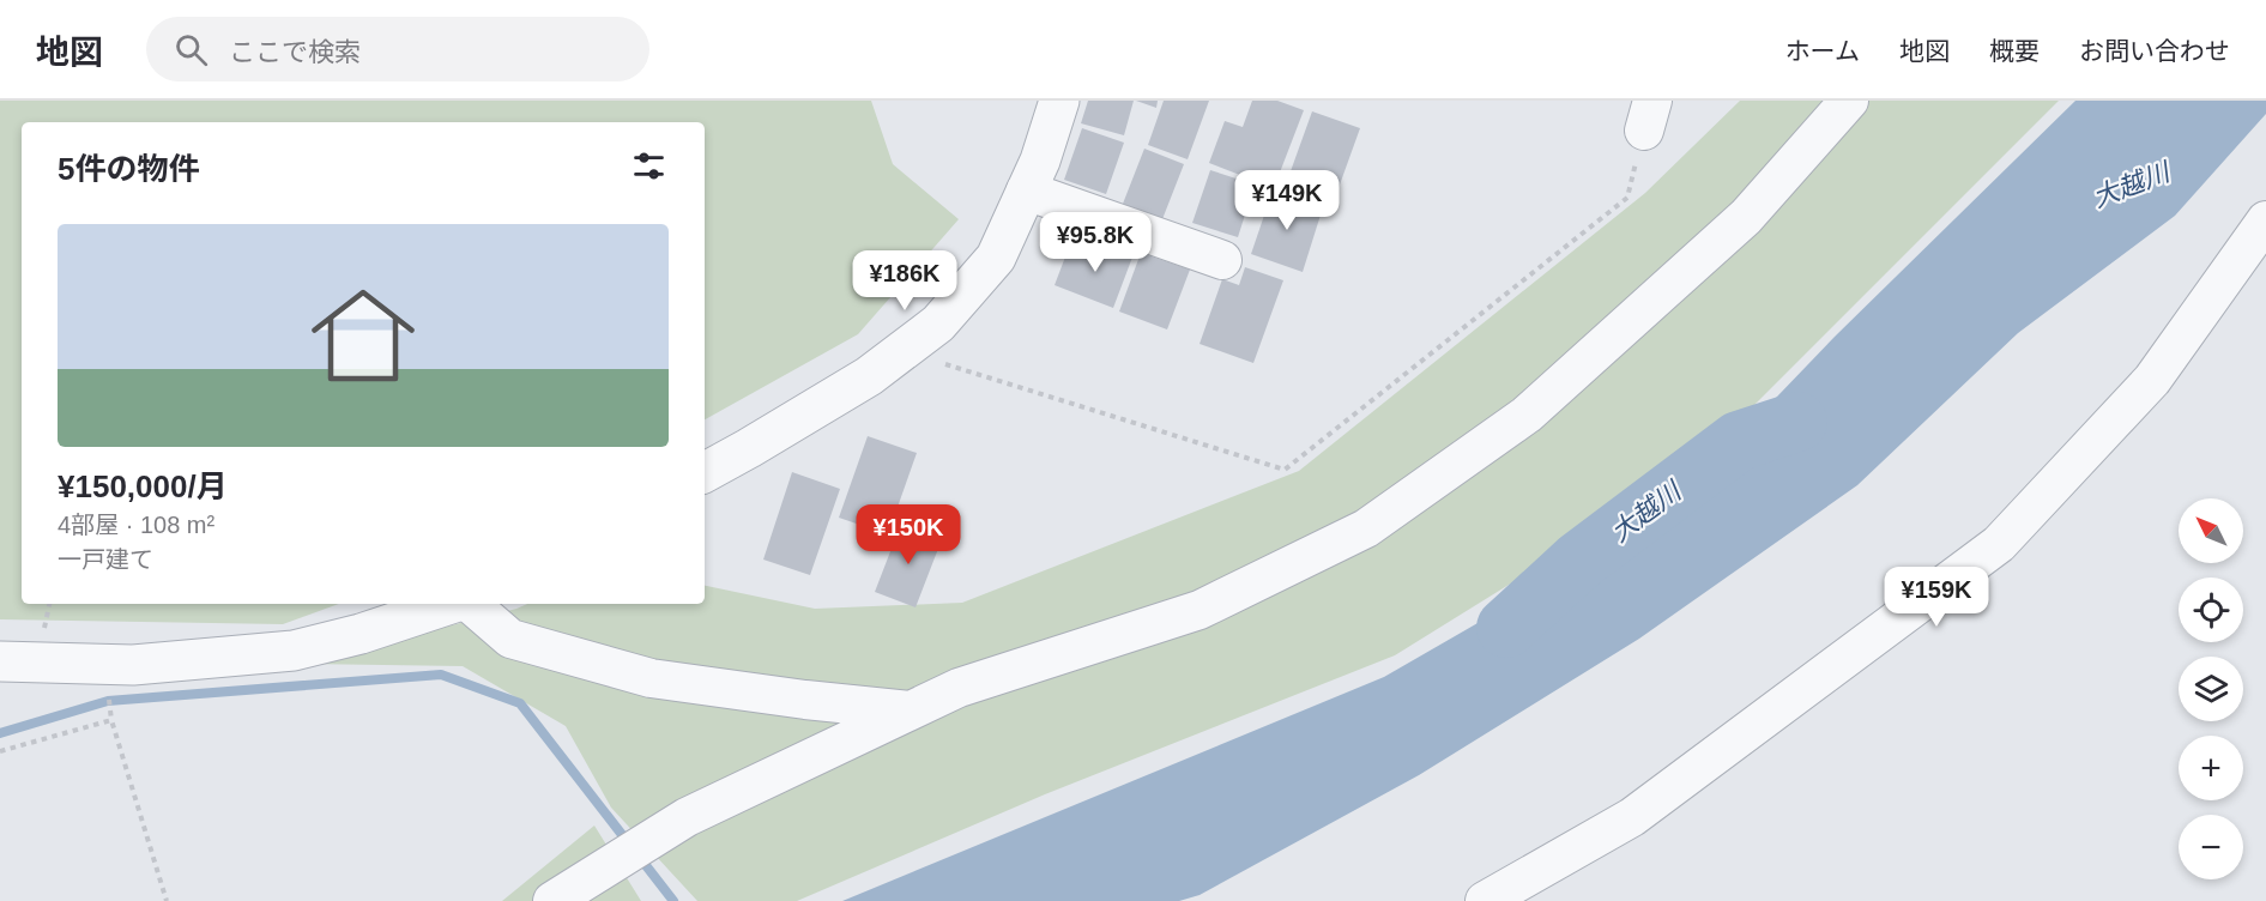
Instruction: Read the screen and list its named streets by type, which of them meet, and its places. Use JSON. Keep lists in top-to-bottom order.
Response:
{
  "water": ["大越川"],
  "north": "top left",
  "page": {
    "header": "地図",
    "search": "ここで検索",
    "nav": [
      "ホーム",
      "地図",
      "概要",
      "お問い合わせ"
    ],
    "heading": "5件の物件",
    "price": [
      "¥149K",
      "¥95.8K",
      "¥186K",
      "¥150K",
      "¥159K"
    ],
    "list": [
      {
        "name": "¥150,000/月",
        "note": "4部屋 · 108 m² · 一戸建て"
      }
    ],
    "map_buttons": ["+", "−"]
  }
}
